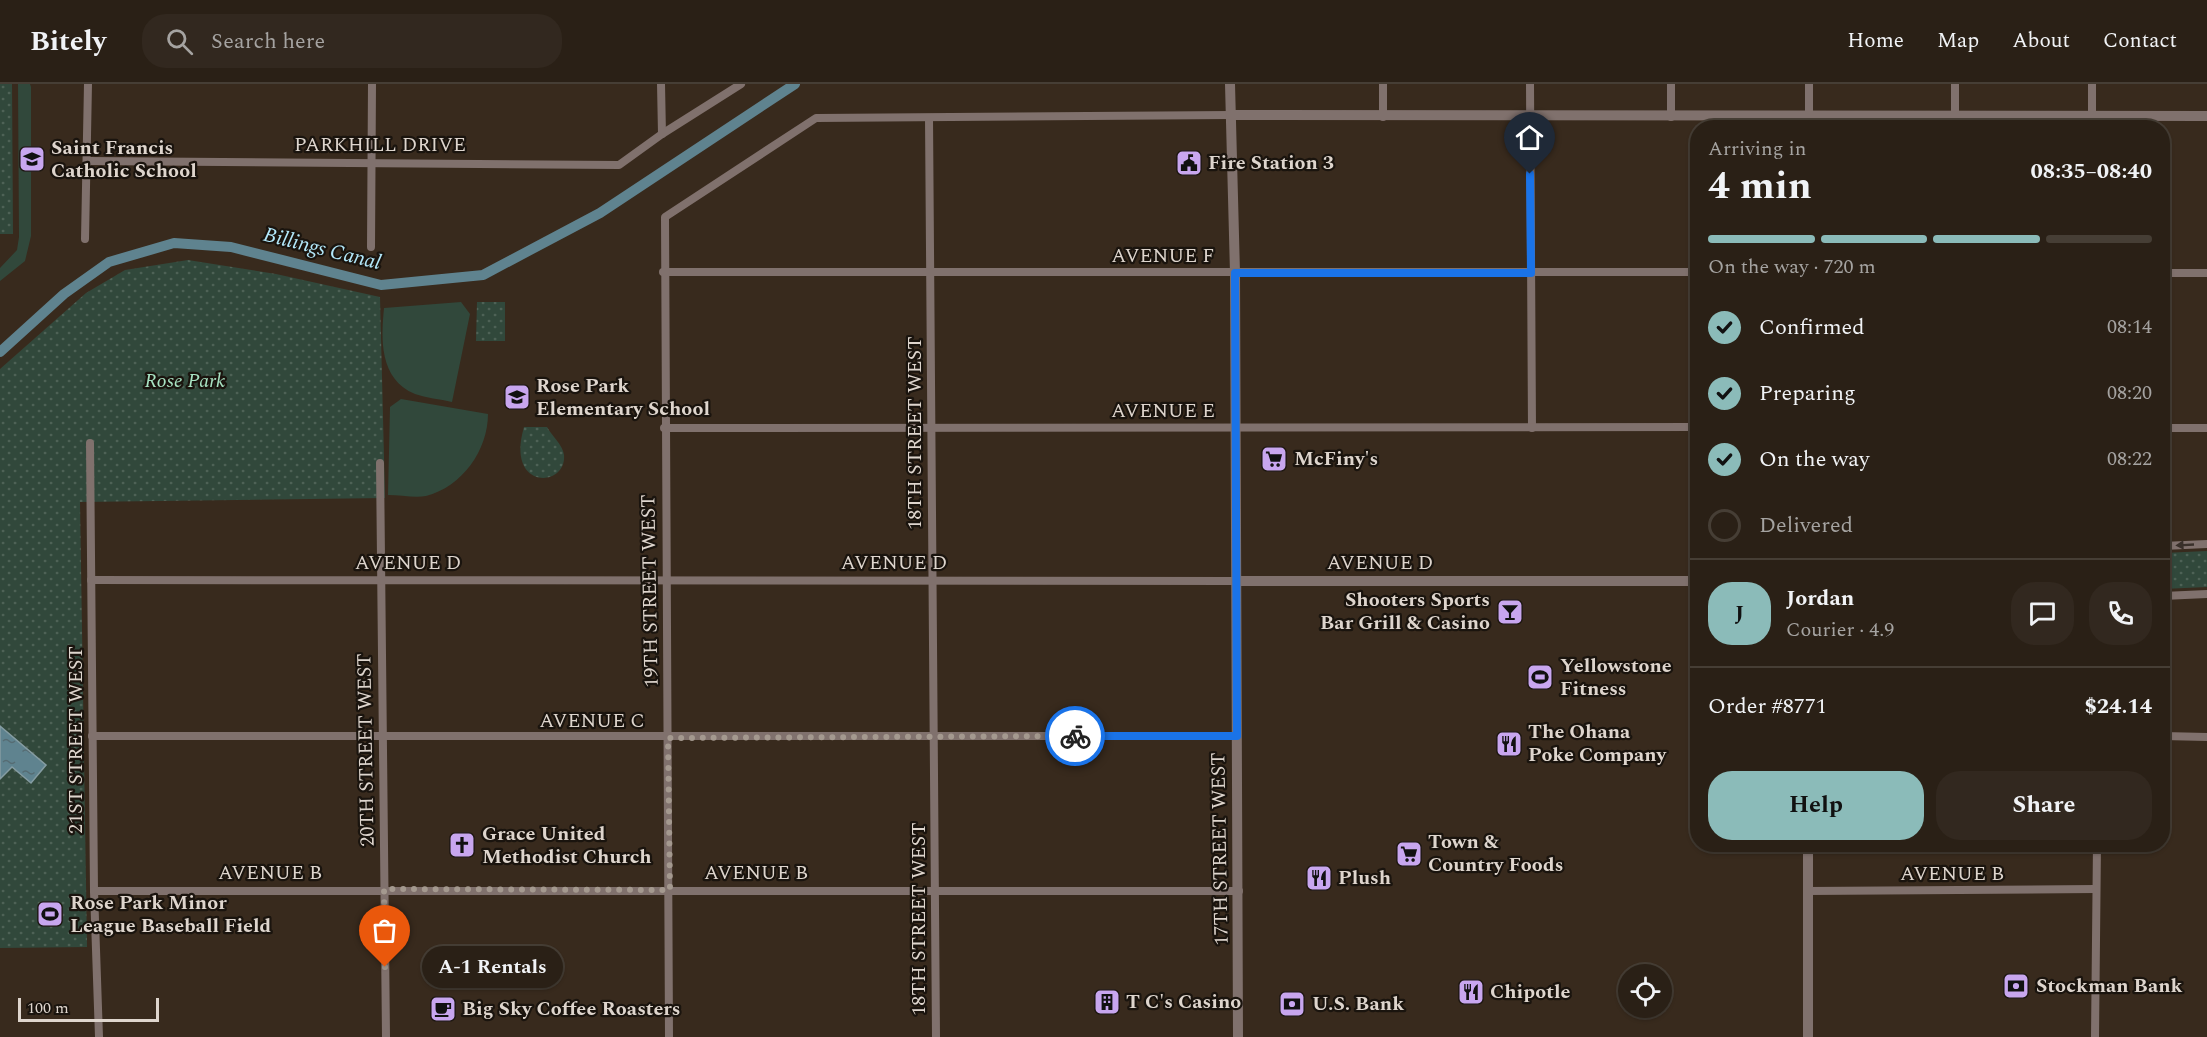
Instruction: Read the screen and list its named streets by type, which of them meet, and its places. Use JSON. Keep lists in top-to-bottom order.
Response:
{
  "streets": {
    "street": [
      "PARKHILL DRIVE",
      "AVENUE F",
      "AVENUE E",
      "18TH STREET WEST",
      "AVENUE D",
      "19TH STREET WEST",
      "AVENUE C",
      "21ST STREET WEST",
      "20TH STREET WEST",
      "17TH STREET WEST",
      "AVENUE B"
    ]
  },
  "crossings": [
    ["AVENUE F", "18TH STREET WEST"],
    ["AVENUE F", "19TH STREET WEST"],
    ["AVENUE F", "17TH STREET WEST"],
    ["AVENUE E", "18TH STREET WEST"],
    ["AVENUE E", "19TH STREET WEST"],
    ["AVENUE E", "17TH STREET WEST"],
    ["18TH STREET WEST", "AVENUE D"],
    ["18TH STREET WEST", "19TH STREET WEST"],
    ["18TH STREET WEST", "AVENUE C"],
    ["18TH STREET WEST", "AVENUE B"],
    ["AVENUE D", "19TH STREET WEST"],
    ["AVENUE D", "21ST STREET WEST"],
    ["AVENUE D", "20TH STREET WEST"],
    ["AVENUE D", "17TH STREET WEST"],
    ["19TH STREET WEST", "AVENUE C"],
    ["19TH STREET WEST", "AVENUE B"],
    ["AVENUE C", "21ST STREET WEST"],
    ["AVENUE C", "20TH STREET WEST"],
    ["AVENUE C", "17TH STREET WEST"],
    ["21ST STREET WEST", "AVENUE B"],
    ["20TH STREET WEST", "AVENUE B"],
    ["17TH STREET WEST", "AVENUE B"]
  ],
  "water": ["Billings Canal"],
  "parks": ["Rose Park"],
  "places": {
    "school or university": ["Saint Francis Catholic School", "Rose Park Elementary School"],
    "public building": ["Fire Station 3"],
    "supermarket": ["McFiny's", "Town & Country Foods"],
    "bar": ["Shooters Sports Bar Grill & Casino"],
    "sports": ["Yellowstone Fitness", "Rose Park Minor League Baseball Field"],
    "restaurant": ["The Ohana Poke Company", "Plush", "Chipotle"],
    "church": ["Grace United Methodist Church"],
    "other": ["A-1 Rentals"],
    "bank": ["Stockman Bank", "U.S. Bank"],
    "building": ["T C's Casino"],
    "cafe": ["Big Sky Coffee Roasters"]
  },
  "scale_bar": "100 m",
  "page": {
    "header": "Bitely",
    "search": "Search here",
    "nav": [
      "Home",
      "Map",
      "About",
      "Contact"
    ],
    "heading": ["4 min", "Arriving in", "08:35–08:40"],
    "panel": [
      "Jordan",
      "Courier · 4.9",
      "Order #8771",
      "$24.14"
    ],
    "bar": "On the way · 720 m",
    "list": [
      ["Confirmed", "08:14"],
      ["Preparing", "08:20"],
      ["On the way", "08:22"],
      "Delivered"
    ],
    "round": "J",
    "buttons": ["Help", "Share"],
    "bubble": "A-1 Rentals",
    "scale": "100 m"
  }
}
